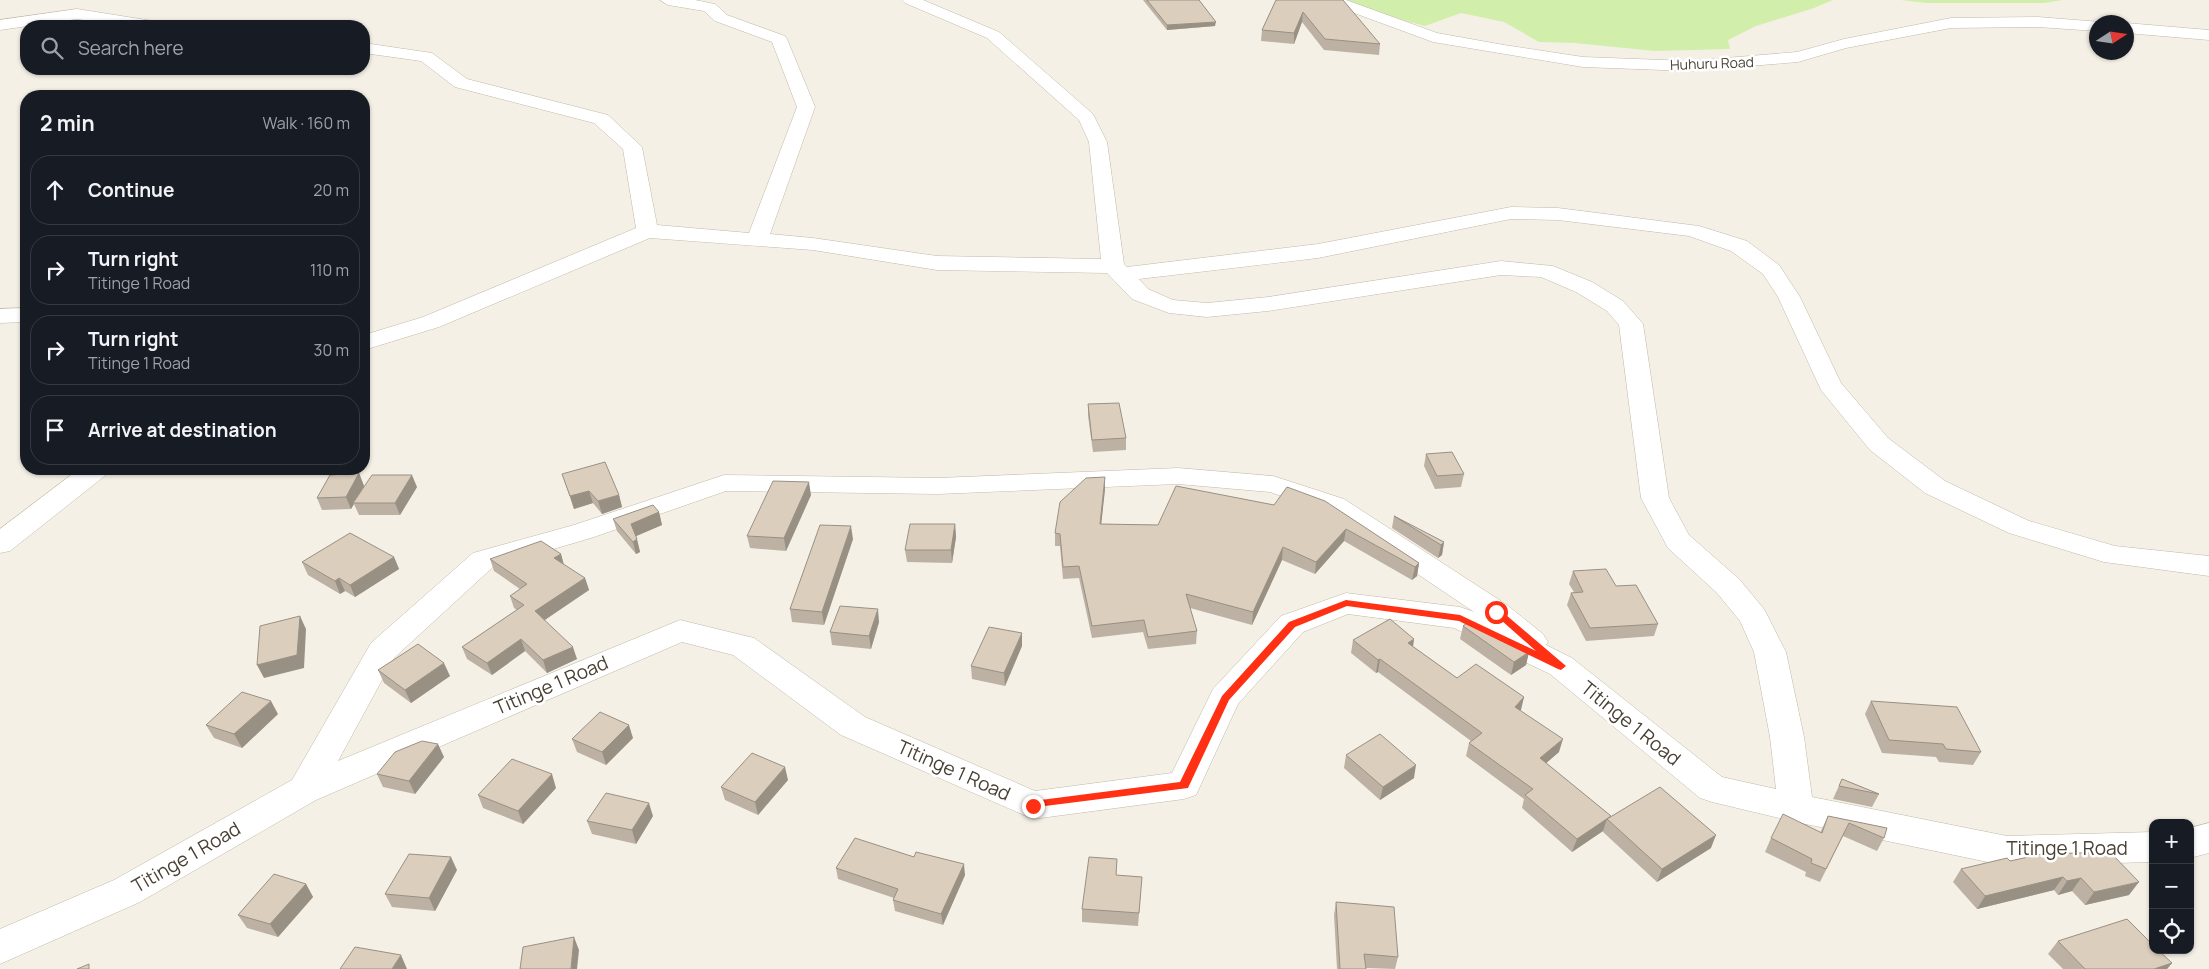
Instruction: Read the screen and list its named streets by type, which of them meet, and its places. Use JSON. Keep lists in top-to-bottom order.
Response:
{
  "streets": {
    "street": ["Huhuru Road", "Titinge 1 Road"]
  },
  "north": "right",
  "page": {
    "search": "Search here",
    "heading": ["2 min", "Walk · 160 m"],
    "list": [
      ["Continue", "20 m"],
      ["Turn right", "Titinge 1 Road", "110 m"],
      ["Turn right", "Titinge 1 Road", "30 m"],
      "Arrive at destination"
    ],
    "map_buttons": ["+", "−"]
  }
}
